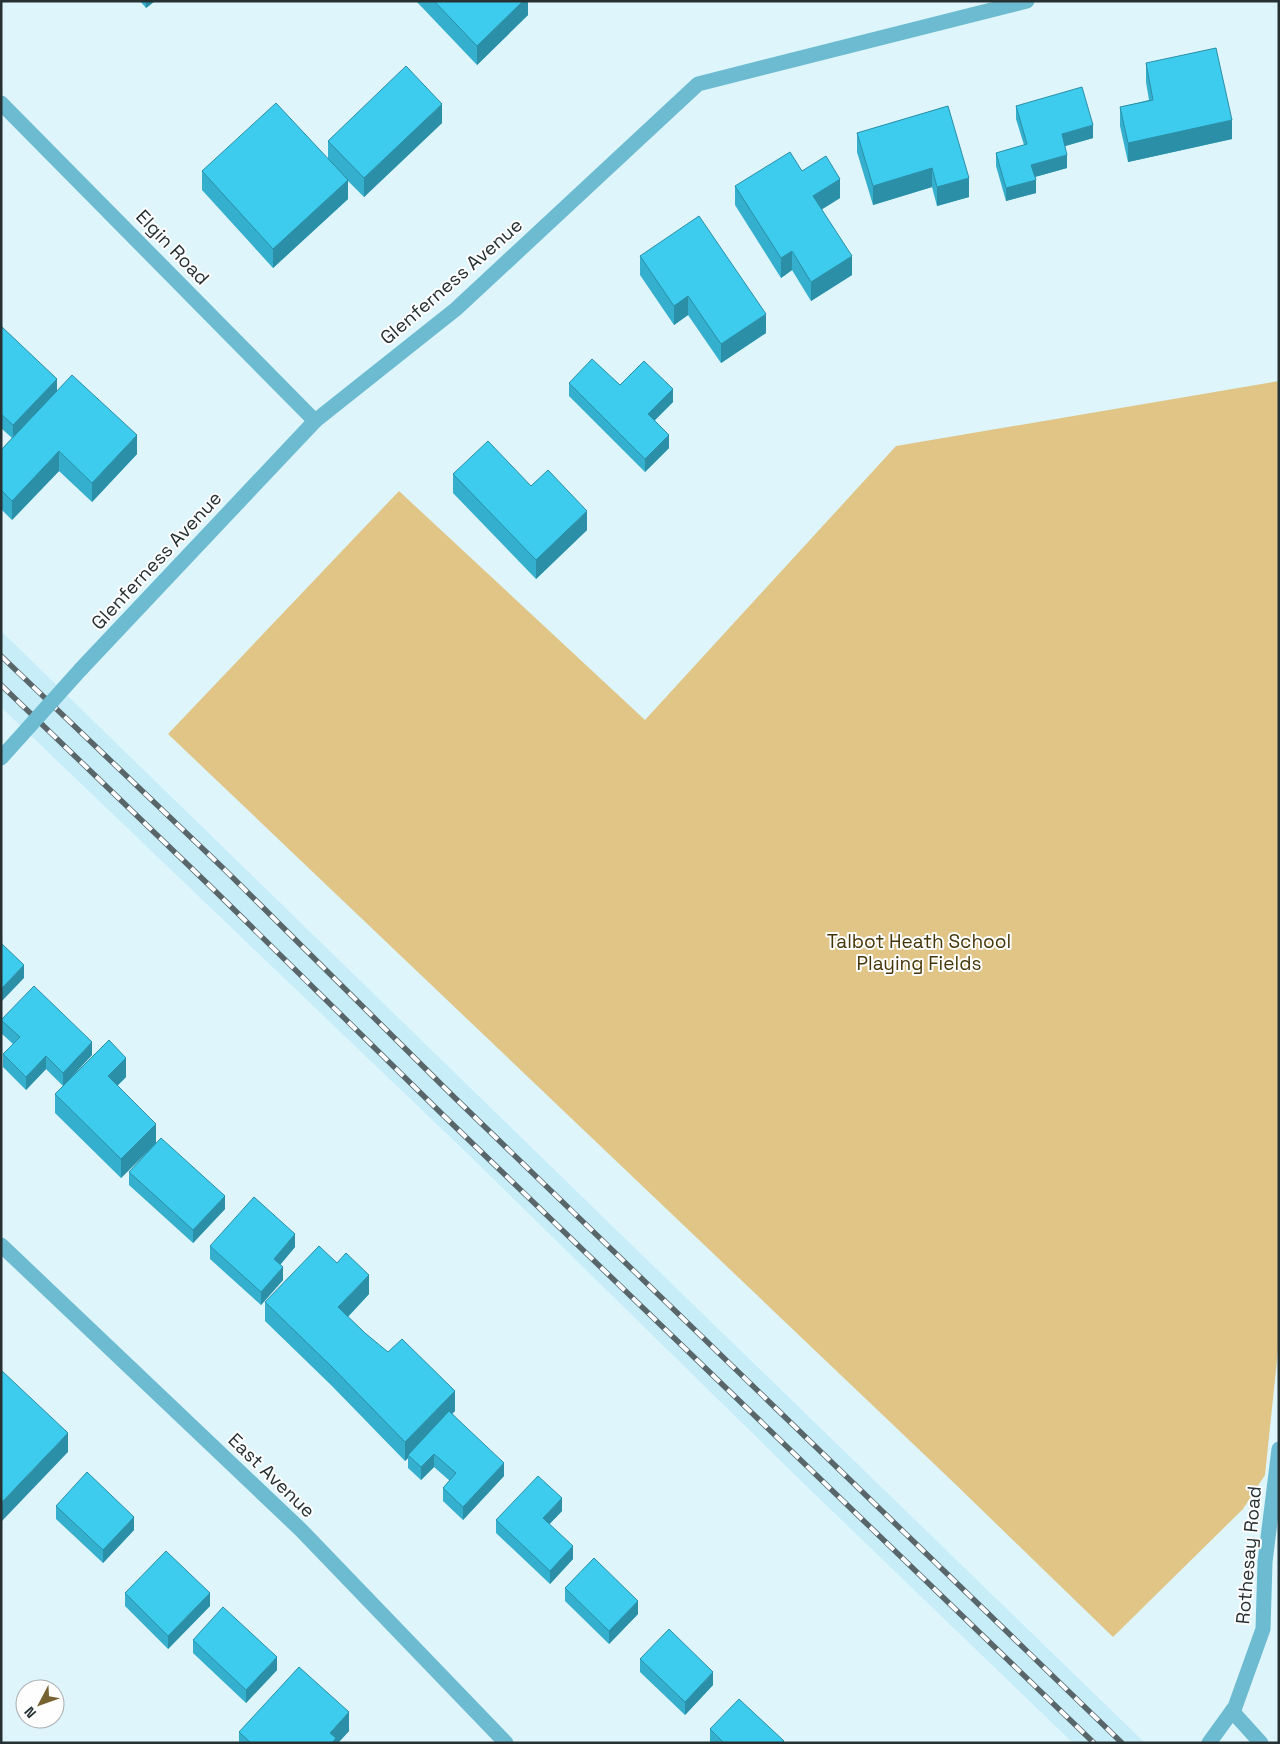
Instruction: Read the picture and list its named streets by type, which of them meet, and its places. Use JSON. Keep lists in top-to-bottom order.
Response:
{
  "streets": {
    "street": [
      "Elgin Road",
      "Glenferness Avenue",
      "East Avenue",
      "Rothesay Road"
    ]
  },
  "crossings": [
    ["Elgin Road", "Glenferness Avenue"]
  ],
  "parks": ["Talbot Heath School Playing Fields"],
  "north": "bottom left"
}
